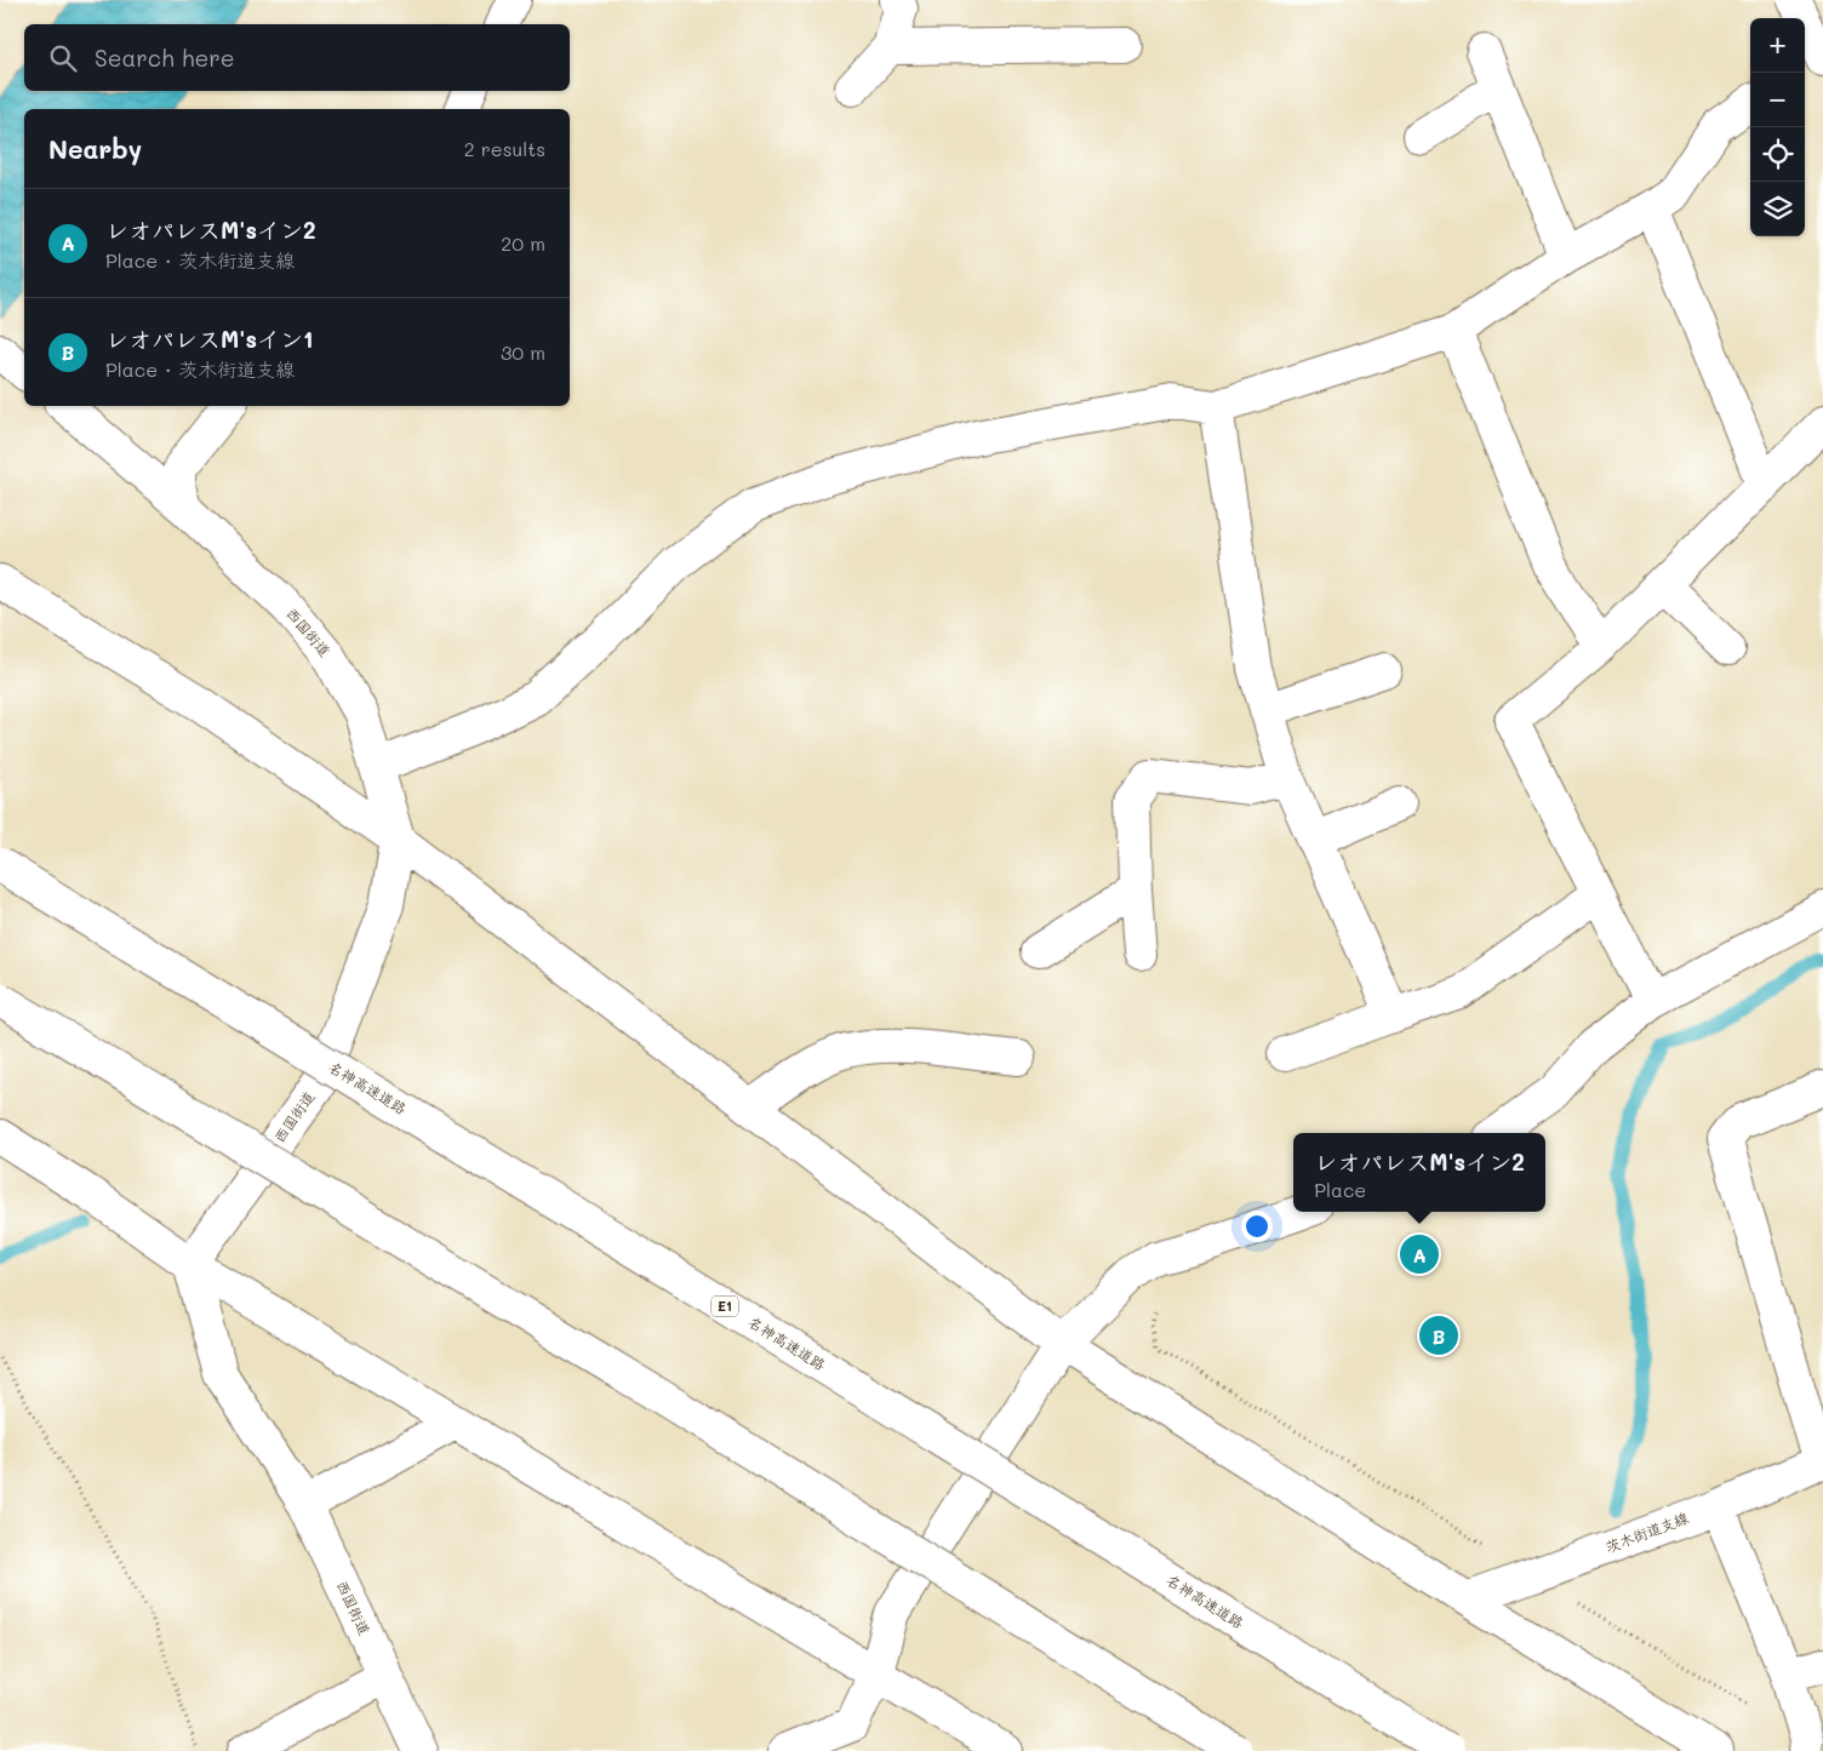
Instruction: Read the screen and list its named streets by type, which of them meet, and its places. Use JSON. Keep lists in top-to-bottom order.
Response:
{
  "streets": {
    "main road": [
      "西国街道",
      "名神高速道路",
      "E1",
      "茨木街道支線"
    ]
  },
  "page": {
    "map_buttons": ["+", "−"],
    "search": "Search here",
    "heading": ["Nearby", "2 results"],
    "list": [
      {
        "mark": "A",
        "name": "レオパレスM'sイン2",
        "note": "Place · 茨木街道支線",
        "value": "20 m"
      },
      {
        "mark": "B",
        "name": "レオパレスM'sイン1",
        "note": "Place · 茨木街道支線",
        "value": "30 m"
      }
    ],
    "popup": ["レオパレスM'sイン2", "Place"],
    "pins": ["A", "B"]
  }
}
